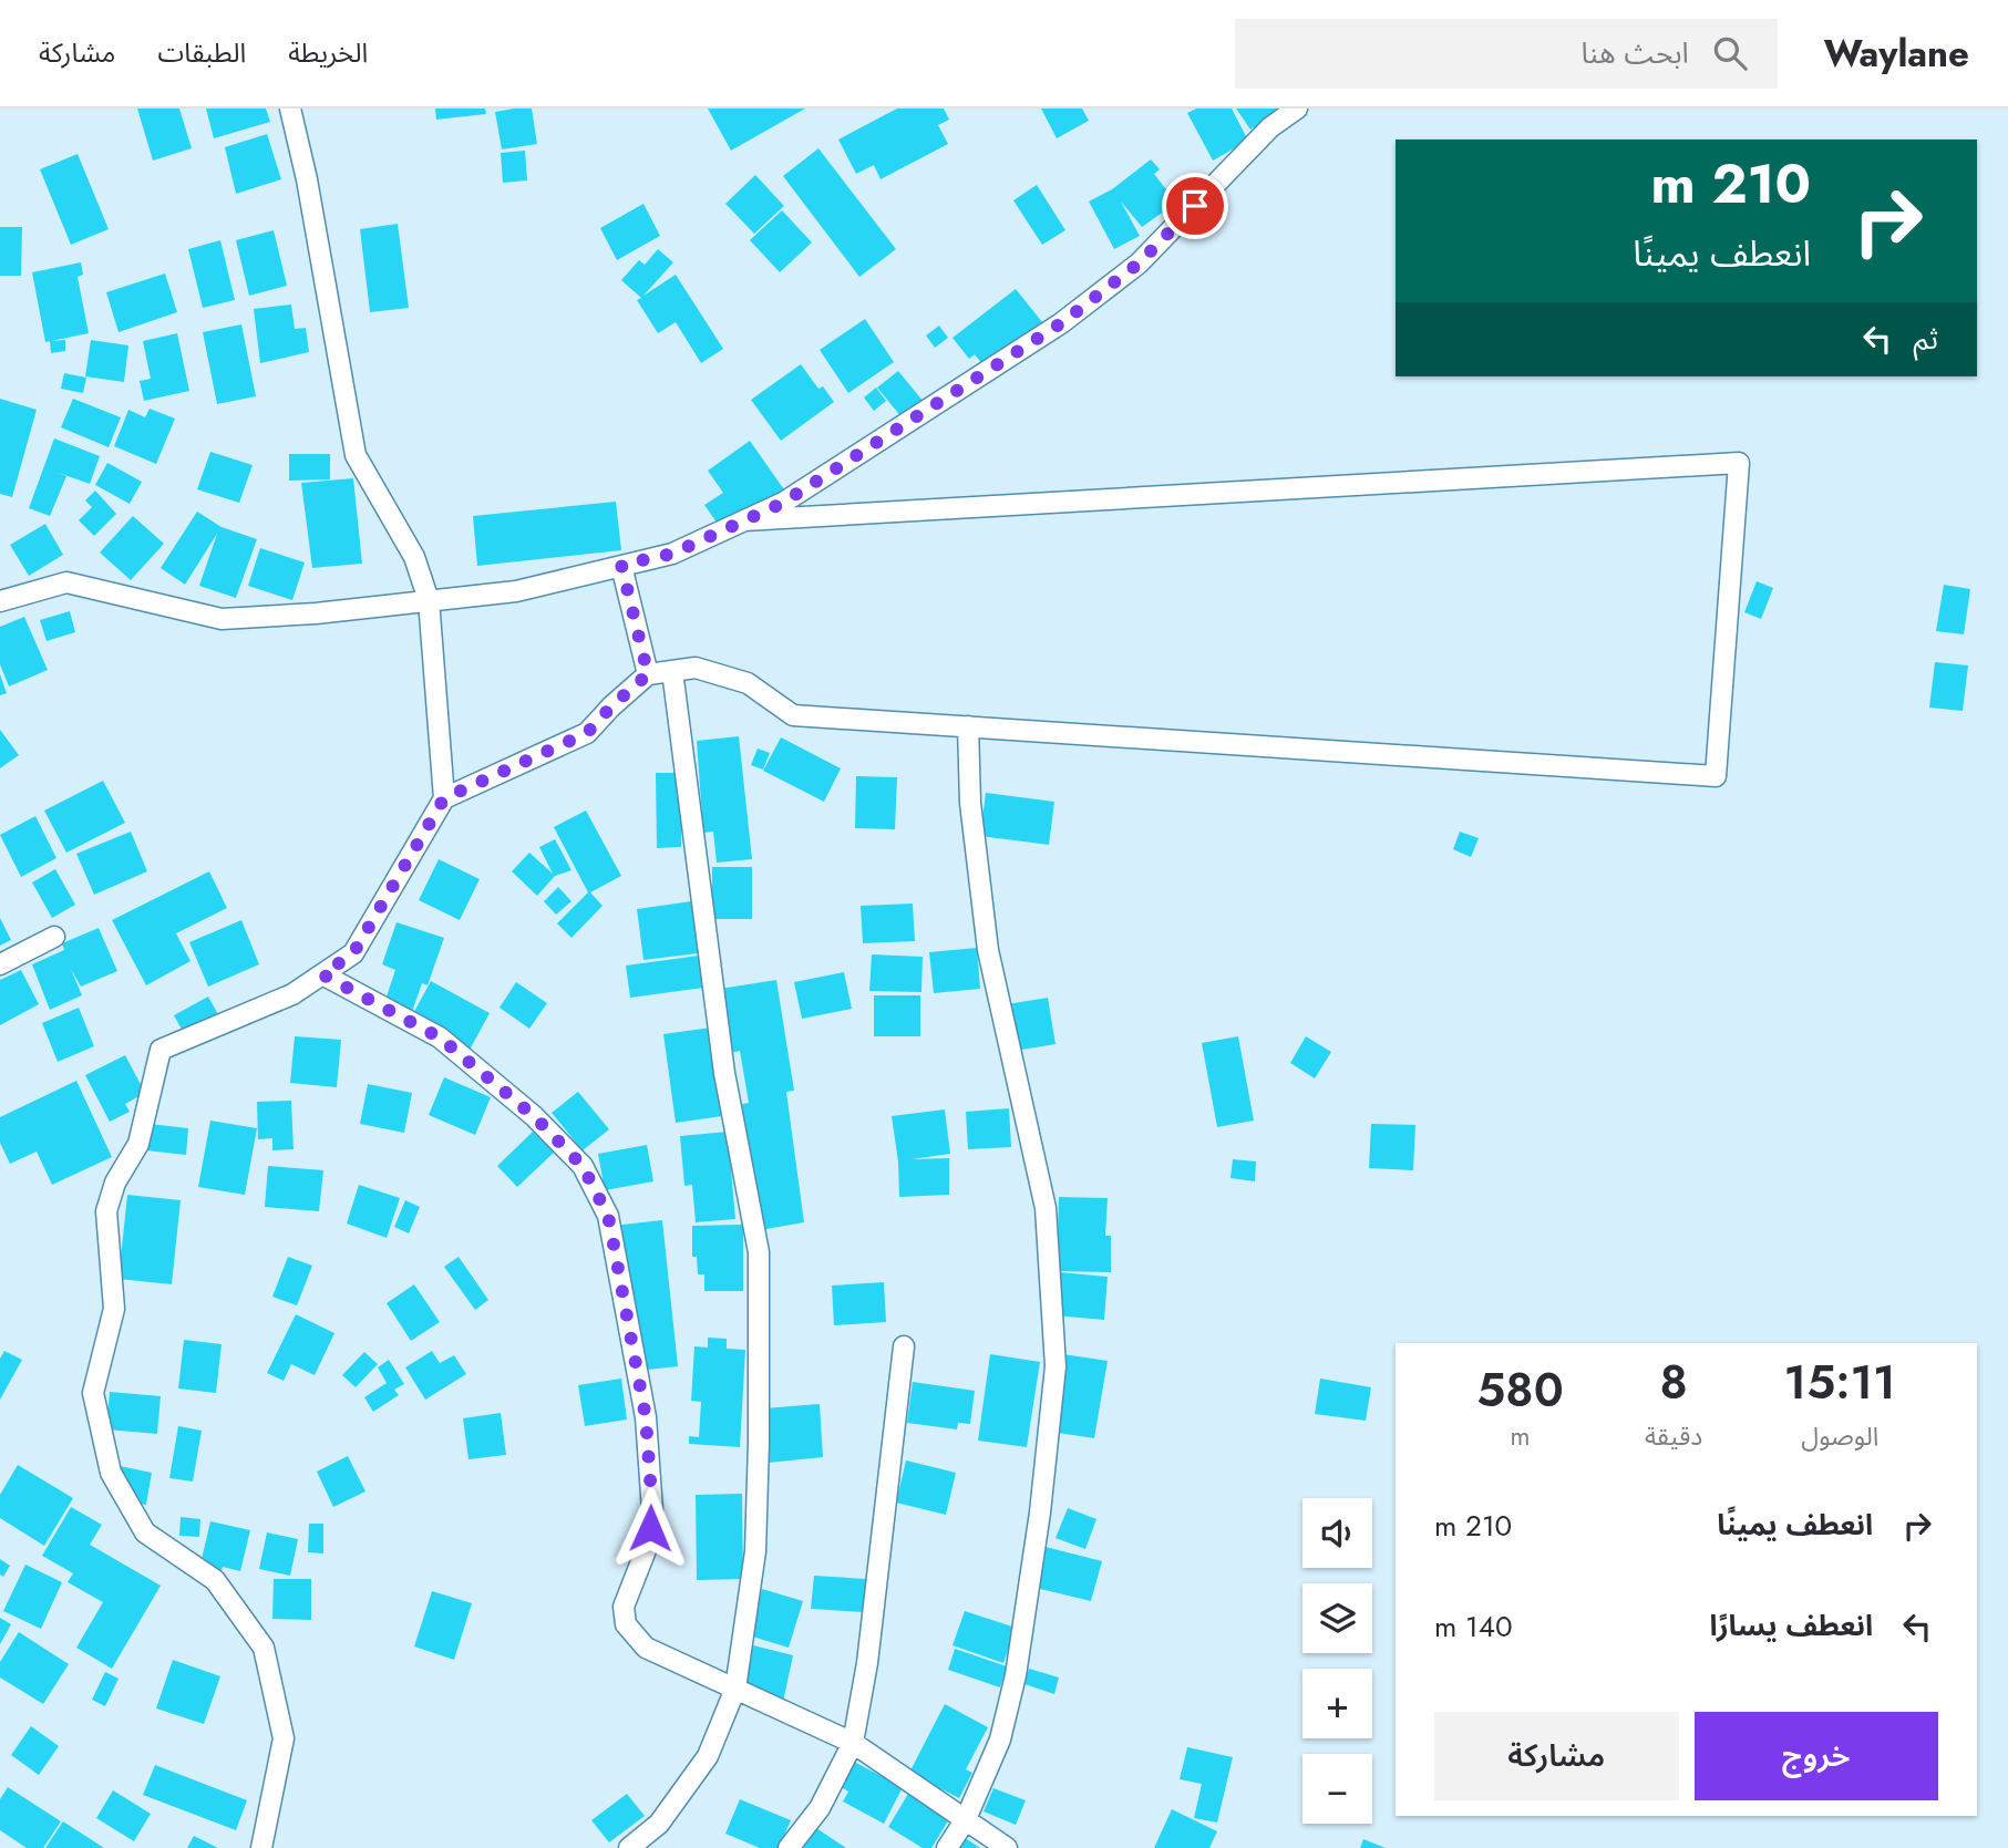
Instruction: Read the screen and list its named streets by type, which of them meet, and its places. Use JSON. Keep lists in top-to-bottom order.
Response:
{
  "page": {
    "header": "Waylane",
    "search": "ابحث هنا",
    "nav": ["الخريطة", "الطبقات", "مشاركة"],
    "turn": ["210 m", "انعطف يمينًا"],
    "then": "ثم",
    "eta": [
      "15:11",
      "الوصول",
      "8",
      "دقيقة",
      "580",
      "m"
    ],
    "list": [
      {
        "name": "انعطف يمينًا",
        "value": "210 m"
      },
      {
        "name": "انعطف يسارًا",
        "value": "140 m"
      }
    ],
    "map_buttons": ["+", "−"],
    "buttons": ["خروج", "مشاركة"]
  }
}
